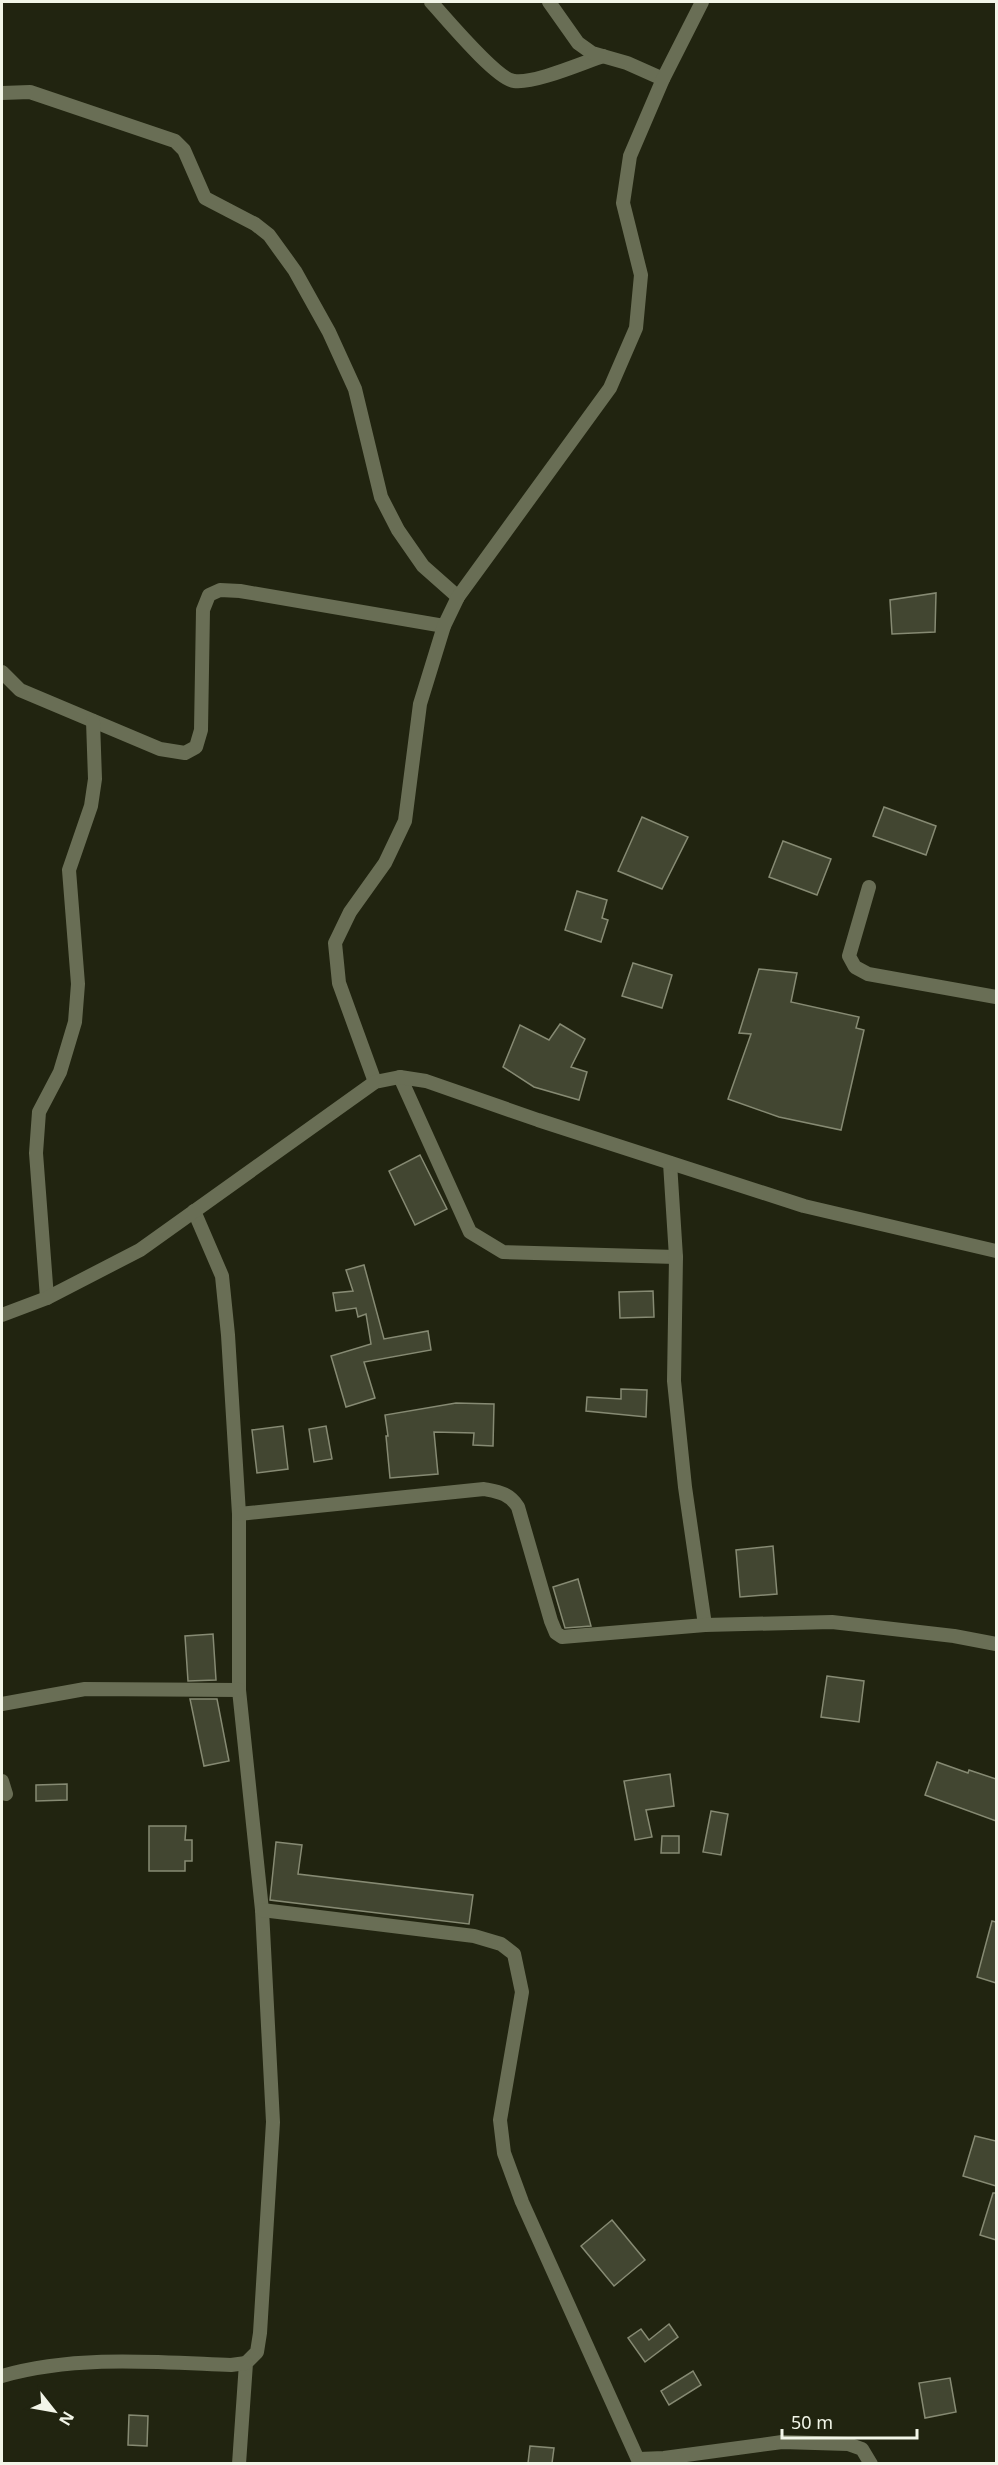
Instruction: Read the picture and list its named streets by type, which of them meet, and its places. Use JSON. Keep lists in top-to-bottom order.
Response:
{
  "scale_bar": "50 m",
  "north": "bottom right"
}
